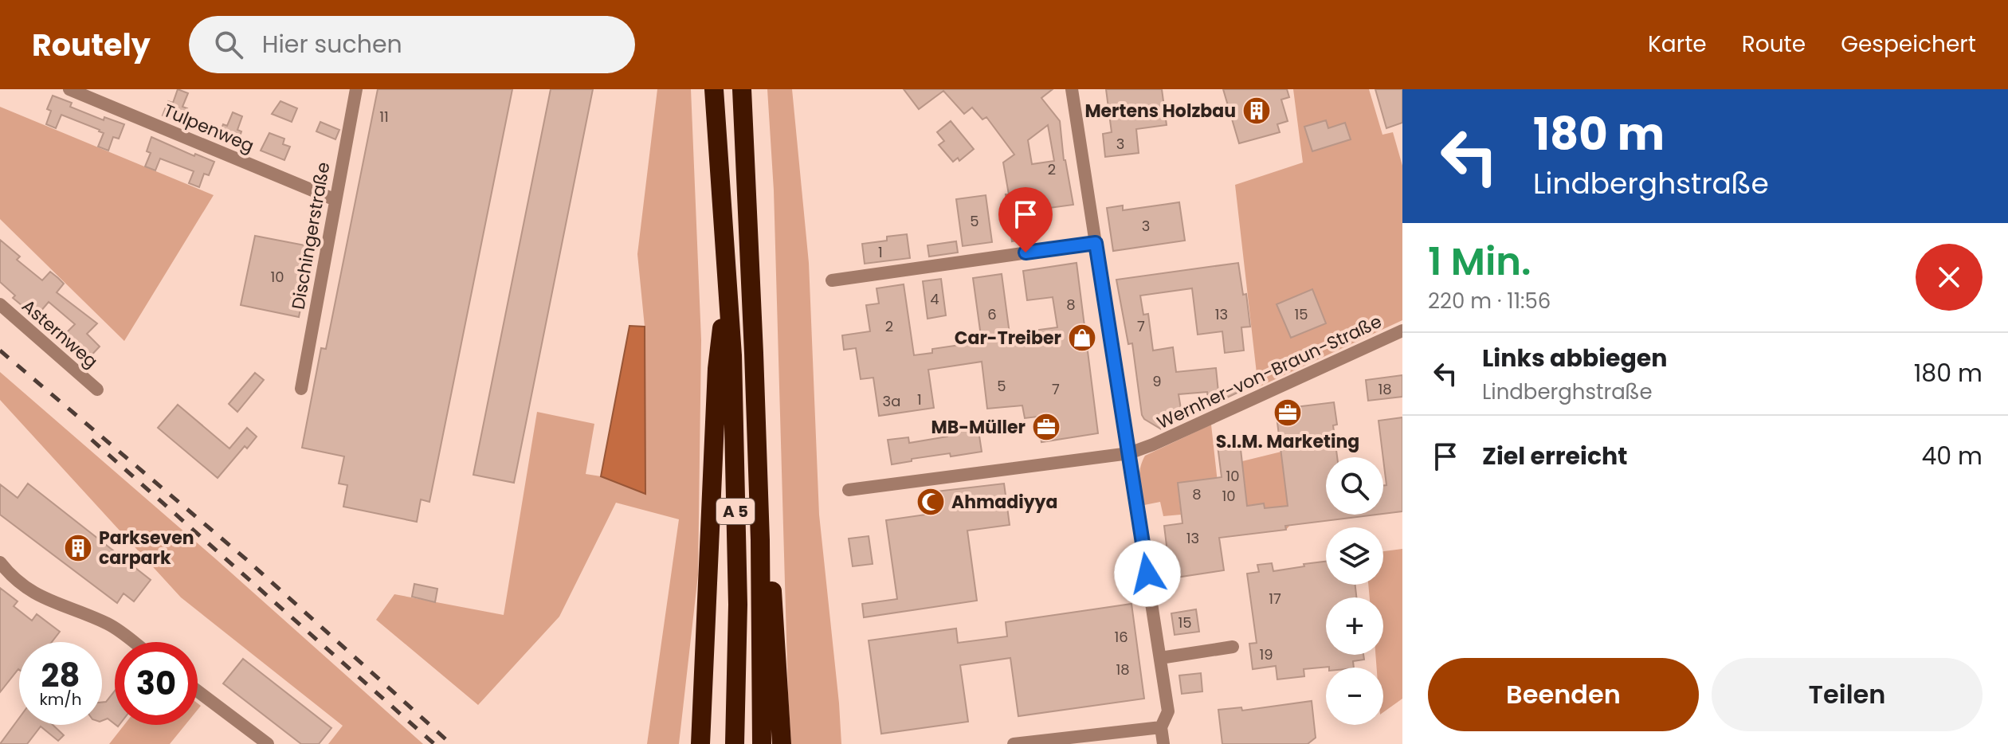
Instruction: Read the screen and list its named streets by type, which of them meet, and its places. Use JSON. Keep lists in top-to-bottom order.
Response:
{
  "streets": {
    "highway": ["A 5"],
    "street": [
      "Tulpenweg",
      "Dischingerstraße",
      "Asternweg",
      "Wernher-von-Braun-Straße"
    ]
  },
  "crossings": [
    ["Tulpenweg", "Dischingerstraße"]
  ],
  "places": {
    "building": ["Mertens Holzbau", "Parkseven carpark"],
    "shop": ["Car-Treiber"],
    "office": ["S.I.M. Marketing", "MB-Müller"],
    "mosque": ["Ahmadiyya"]
  },
  "house_numbers": [
    "11",
    "3",
    "2",
    "5",
    "3",
    "1",
    "10",
    "4",
    "8",
    "6",
    "13",
    "15",
    "2",
    "7",
    "9",
    "5",
    "7",
    "18",
    "1",
    "3a",
    "10",
    "8",
    "10",
    "13",
    "17",
    "15",
    "16",
    "19",
    "18"
  ],
  "page": {
    "header": "Routely",
    "search": "Hier suchen",
    "nav": ["Karte", "Route", "Gespeichert"],
    "turn": ["180 m", "Lindberghstraße"],
    "heading": ["1 Min.", "220 m · 11:56"],
    "list": [
      {
        "name": "Links abbiegen",
        "note": "Lindberghstraße",
        "value": "180 m"
      },
      {
        "name": "Ziel erreicht",
        "value": "40 m"
      }
    ],
    "map_buttons": ["+", "−"],
    "speed": "28 km/h",
    "limit": "30",
    "buttons": ["Beenden", "Teilen"]
  }
}
